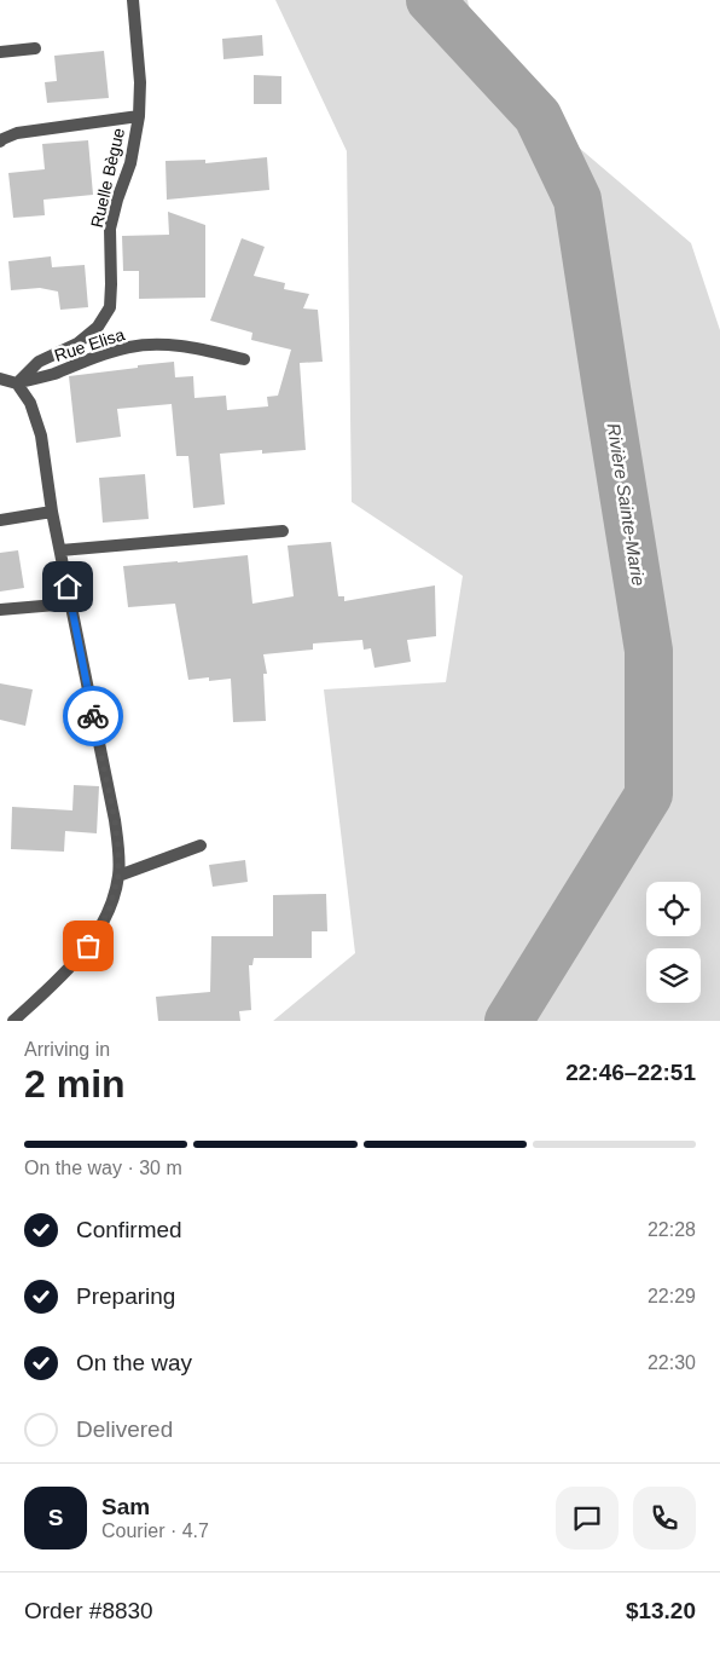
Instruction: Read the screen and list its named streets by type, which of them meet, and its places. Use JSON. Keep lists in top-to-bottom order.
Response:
{
  "streets": {
    "street": ["Ruelle Bègue", "Rue Elisa"]
  },
  "crossings": [
    ["Ruelle Bègue", "Rue Elisa"]
  ],
  "water": ["Rivière Sainte-Marie"],
  "page": {
    "heading": ["2 min", "Arriving in", "22:46–22:51"],
    "panel": [
      "Sam",
      "Courier · 4.7",
      "Order #8830",
      "$13.20"
    ],
    "bar": "On the way · 30 m",
    "list": [
      ["Confirmed", "22:28"],
      ["Preparing", "22:29"],
      ["On the way", "22:30"],
      "Delivered"
    ],
    "round": "S"
  }
}
